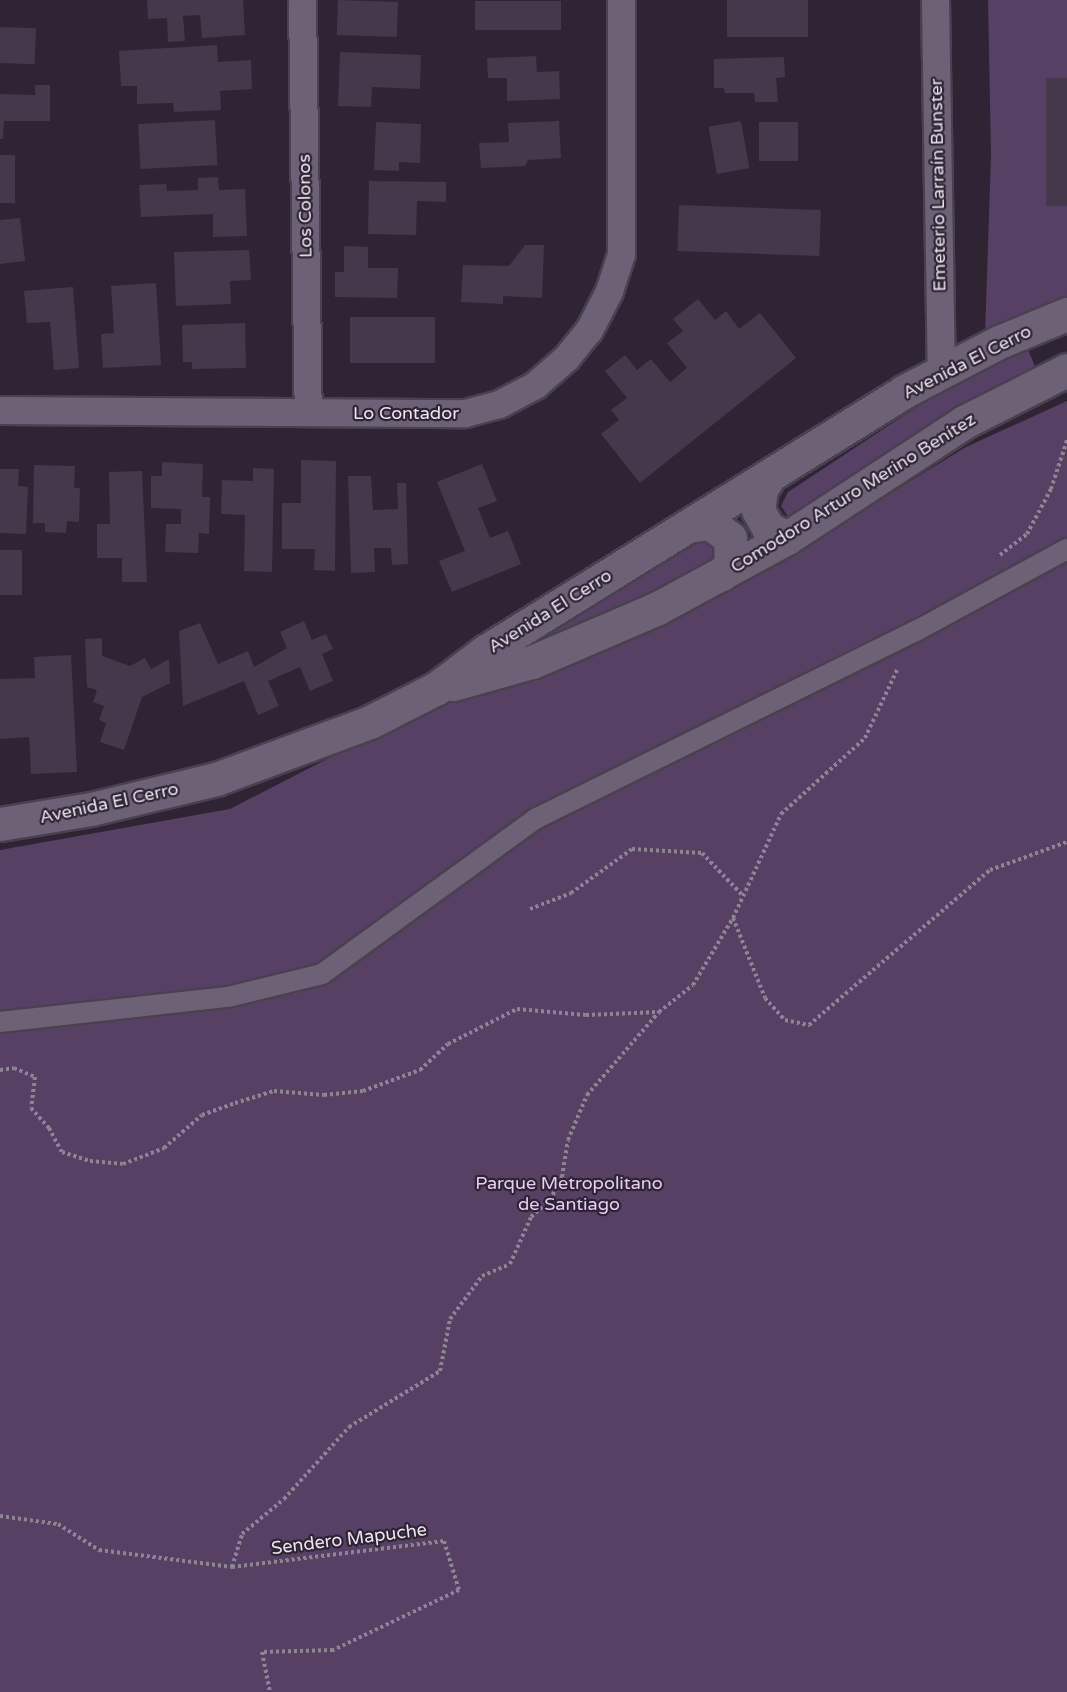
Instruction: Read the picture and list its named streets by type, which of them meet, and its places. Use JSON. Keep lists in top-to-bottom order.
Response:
{
  "streets": {
    "street": [
      "Emeterio Larraín Bunster",
      "Los Colonos",
      "Avenida El Cerro",
      "Lo Contador",
      "Comodoro Arturo Merino Benítez"
    ],
    "path": ["Sendero Mapuche"]
  },
  "crossings": [
    ["Emeterio Larraín Bunster", "Avenida El Cerro"],
    ["Los Colonos", "Lo Contador"],
    ["Avenida El Cerro", "Comodoro Arturo Merino Benítez"]
  ],
  "parks": ["Parque Metropolitano de Santiago"]
}
